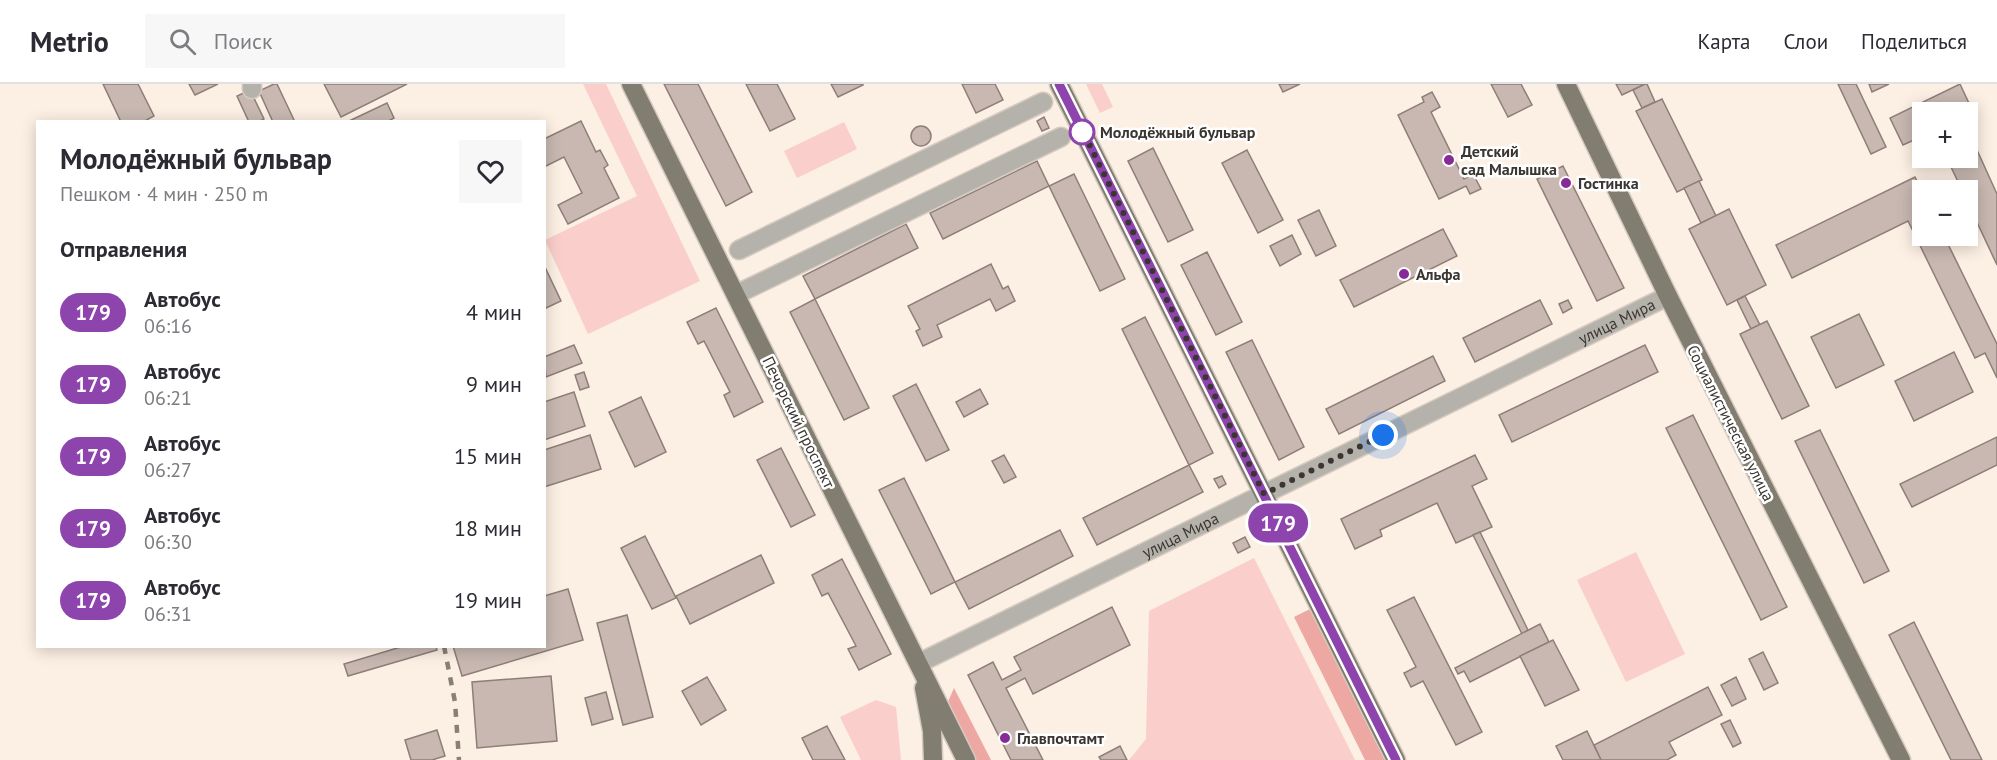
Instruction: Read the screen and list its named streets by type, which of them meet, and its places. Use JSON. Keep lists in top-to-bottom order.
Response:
{
  "streets": {
    "main road": ["Печорский проспект", "Социалистическая улица"],
    "street": ["улица Мира"]
  },
  "crossings": [
    ["улица Мира", "Печорский проспект"],
    ["улица Мира", "Социалистическая улица"]
  ],
  "places": [
    "Молодёжный бульвар",
    "Детский сад Малышка",
    "Гостинка",
    "Альфа",
    "Главпочтамт"
  ],
  "lines": ["bus line 179"],
  "page": {
    "header": "Metrio",
    "search": "Поиск",
    "nav": ["Карта", "Слои", "Поделиться"],
    "on_map": "179",
    "map_buttons": ["+", "−"],
    "heading": [
      ["Молодёжный бульвар", "Пешком · 4 мин · 250 m"],
      "Отправления"
    ],
    "list": [
      {
        "mark": "179",
        "name": "Автобус",
        "note": "06:16",
        "value": "4 мин"
      },
      {
        "mark": "179",
        "name": "Автобус",
        "note": "06:21",
        "value": "9 мин"
      },
      {
        "mark": "179",
        "name": "Автобус",
        "note": "06:27",
        "value": "15 мин"
      },
      {
        "mark": "179",
        "name": "Автобус",
        "note": "06:30",
        "value": "18 мин"
      },
      {
        "mark": "179",
        "name": "Автобус",
        "note": "06:31",
        "value": "19 мин"
      }
    ]
  }
}
